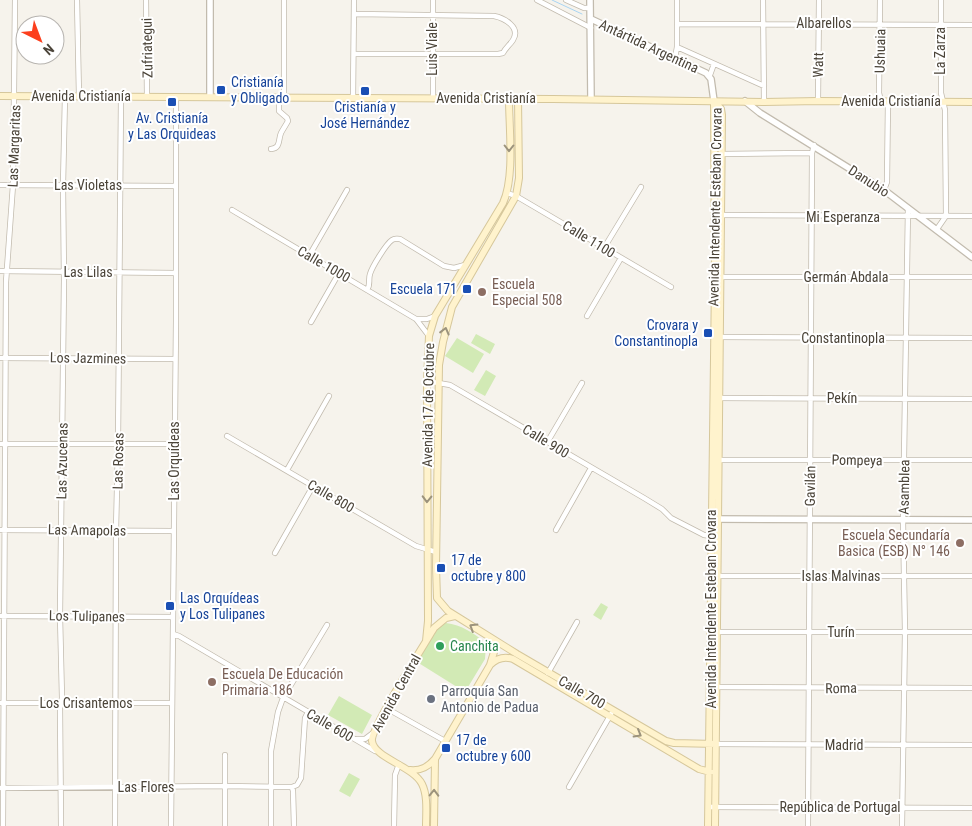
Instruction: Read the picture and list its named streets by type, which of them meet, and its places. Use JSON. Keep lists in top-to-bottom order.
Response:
{
  "streets": {
    "main road": [
      "Avenida Cristianía",
      "Avenida Intendente Esteban Crovara",
      "Avenida 17 de Octubre",
      "Calle 700",
      "Avenida Central",
      "Calle 600"
    ],
    "street": [
      "Albarellos",
      "Antártida Argentina",
      "Zufriategui",
      "Luis Viale",
      "Ushuaia",
      "La Zarza",
      "Watt",
      "Las Margaritas",
      "Danubio",
      "Las Violetas",
      "Mi Esperanza",
      "Calle 1100",
      "Calle 1000",
      "Las Lilas",
      "Germán Abdala",
      "Constantinopla",
      "Los Jazmines",
      "Pekín",
      "Calle 900",
      "Pompeya",
      "Las Azucenas",
      "Las Rosas",
      "Las Orquídeas",
      "Gavilán",
      "Asamblea",
      "Calle 800",
      "Las Amapolas",
      "Islas Malvinas",
      "Los Tulipanes",
      "Turín",
      "Roma",
      "Los Crisantemos",
      "Madrid",
      "Las Flores",
      "República de Portugal"
    ]
  },
  "crossings": [
    ["Albarellos", "Ushuaia"],
    ["Albarellos", "La Zarza"],
    ["Albarellos", "Watt"],
    ["Antártida Argentina", "Avenida Cristianía"],
    ["Antártida Argentina", "Avenida Intendente Esteban Crovara"],
    ["Zufriategui", "Avenida Cristianía"],
    ["Luis Viale", "Avenida Cristianía"],
    ["Ushuaia", "Avenida Cristianía"],
    ["La Zarza", "Avenida Cristianía"],
    ["Watt", "Avenida Cristianía"],
    ["Avenida Cristianía", "Las Margaritas"],
    ["Avenida Cristianía", "Danubio"],
    ["Avenida Cristianía", "Avenida Intendente Esteban Crovara"],
    ["Avenida Cristianía", "Avenida 17 de Octubre"],
    ["Avenida Cristianía", "Las Azucenas"],
    ["Avenida Cristianía", "Las Rosas"],
    ["Avenida Cristianía", "Las Orquídeas"],
    ["Las Margaritas", "Las Violetas"],
    ["Las Margaritas", "Las Lilas"],
    ["Las Margaritas", "Los Jazmines"],
    ["Las Margaritas", "Las Amapolas"],
    ["Las Margaritas", "Los Tulipanes"],
    ["Las Margaritas", "Los Crisantemos"],
    ["Las Margaritas", "Las Flores"],
    ["Danubio", "Mi Esperanza"],
    ["Danubio", "Gavilán"],
    ["Danubio", "Asamblea"],
    ["Las Violetas", "Las Azucenas"],
    ["Las Violetas", "Las Rosas"],
    ["Las Violetas", "Las Orquídeas"],
    ["Avenida Intendente Esteban Crovara", "Mi Esperanza"],
    ["Avenida Intendente Esteban Crovara", "Germán Abdala"],
    ["Avenida Intendente Esteban Crovara", "Constantinopla"],
    ["Avenida Intendente Esteban Crovara", "Pekín"],
    ["Avenida Intendente Esteban Crovara", "Calle 900"],
    ["Avenida Intendente Esteban Crovara", "Pompeya"],
    ["Avenida Intendente Esteban Crovara", "Islas Malvinas"],
    ["Avenida Intendente Esteban Crovara", "Turín"],
    ["Avenida Intendente Esteban Crovara", "Roma"],
    ["Avenida Intendente Esteban Crovara", "Calle 700"],
    ["Avenida Intendente Esteban Crovara", "Madrid"],
    ["Avenida Intendente Esteban Crovara", "República de Portugal"],
    ["Mi Esperanza", "Gavilán"],
    ["Mi Esperanza", "Asamblea"],
    ["Calle 1100", "Avenida 17 de Octubre"],
    ["Calle 1000", "Avenida 17 de Octubre"],
    ["Las Lilas", "Las Azucenas"],
    ["Las Lilas", "Las Rosas"],
    ["Las Lilas", "Las Orquídeas"],
    ["Germán Abdala", "Gavilán"],
    ["Germán Abdala", "Asamblea"],
    ["Constantinopla", "Gavilán"],
    ["Constantinopla", "Asamblea"],
    ["Los Jazmines", "Las Azucenas"],
    ["Los Jazmines", "Las Rosas"],
    ["Los Jazmines", "Las Orquídeas"],
    ["Pekín", "Gavilán"],
    ["Pekín", "Asamblea"],
    ["Avenida 17 de Octubre", "Calle 900"],
    ["Avenida 17 de Octubre", "Calle 800"],
    ["Avenida 17 de Octubre", "Calle 700"],
    ["Avenida 17 de Octubre", "Avenida Central"],
    ["Pompeya", "Gavilán"],
    ["Pompeya", "Asamblea"],
    ["Las Azucenas", "Las Amapolas"],
    ["Las Azucenas", "Los Tulipanes"],
    ["Las Azucenas", "Los Crisantemos"],
    ["Las Azucenas", "Las Flores"],
    ["Las Rosas", "Las Amapolas"],
    ["Las Rosas", "Los Tulipanes"],
    ["Las Rosas", "Los Crisantemos"],
    ["Las Rosas", "Las Flores"],
    ["Las Orquídeas", "Las Amapolas"],
    ["Las Orquídeas", "Los Tulipanes"],
    ["Las Orquídeas", "Los Crisantemos"],
    ["Las Orquídeas", "Calle 600"],
    ["Las Orquídeas", "Las Flores"],
    ["Gavilán", "Islas Malvinas"],
    ["Gavilán", "Turín"],
    ["Gavilán", "Roma"],
    ["Gavilán", "Madrid"],
    ["Gavilán", "República de Portugal"],
    ["Asamblea", "Islas Malvinas"],
    ["Asamblea", "Turín"],
    ["Asamblea", "Roma"],
    ["Asamblea", "Madrid"],
    ["Asamblea", "República de Portugal"],
    ["Calle 700", "Avenida Central"],
    ["Calle 700", "Madrid"],
    ["Avenida Central", "Calle 600"]
  ],
  "places": {
    "transit": [
      "Cristianía y Obligado",
      "Cristianía y José Hernández",
      "Av. Cristianía y Las Orquideas",
      "Escuela 171",
      "Crovara y Constantinopla",
      "17 de octubre y 800",
      "Las Orquídeas y Los Tulipanes",
      "17 de octubre y 600"
    ],
    "other": [
      "Escuela Especial 508",
      "Escuela Secundaría Basica (ESB) N° 146",
      "Canchita",
      "Escuela De Educación Primaria 186",
      "Parroquía San Antonio de Padua"
    ]
  },
  "north": "bottom right"
}
